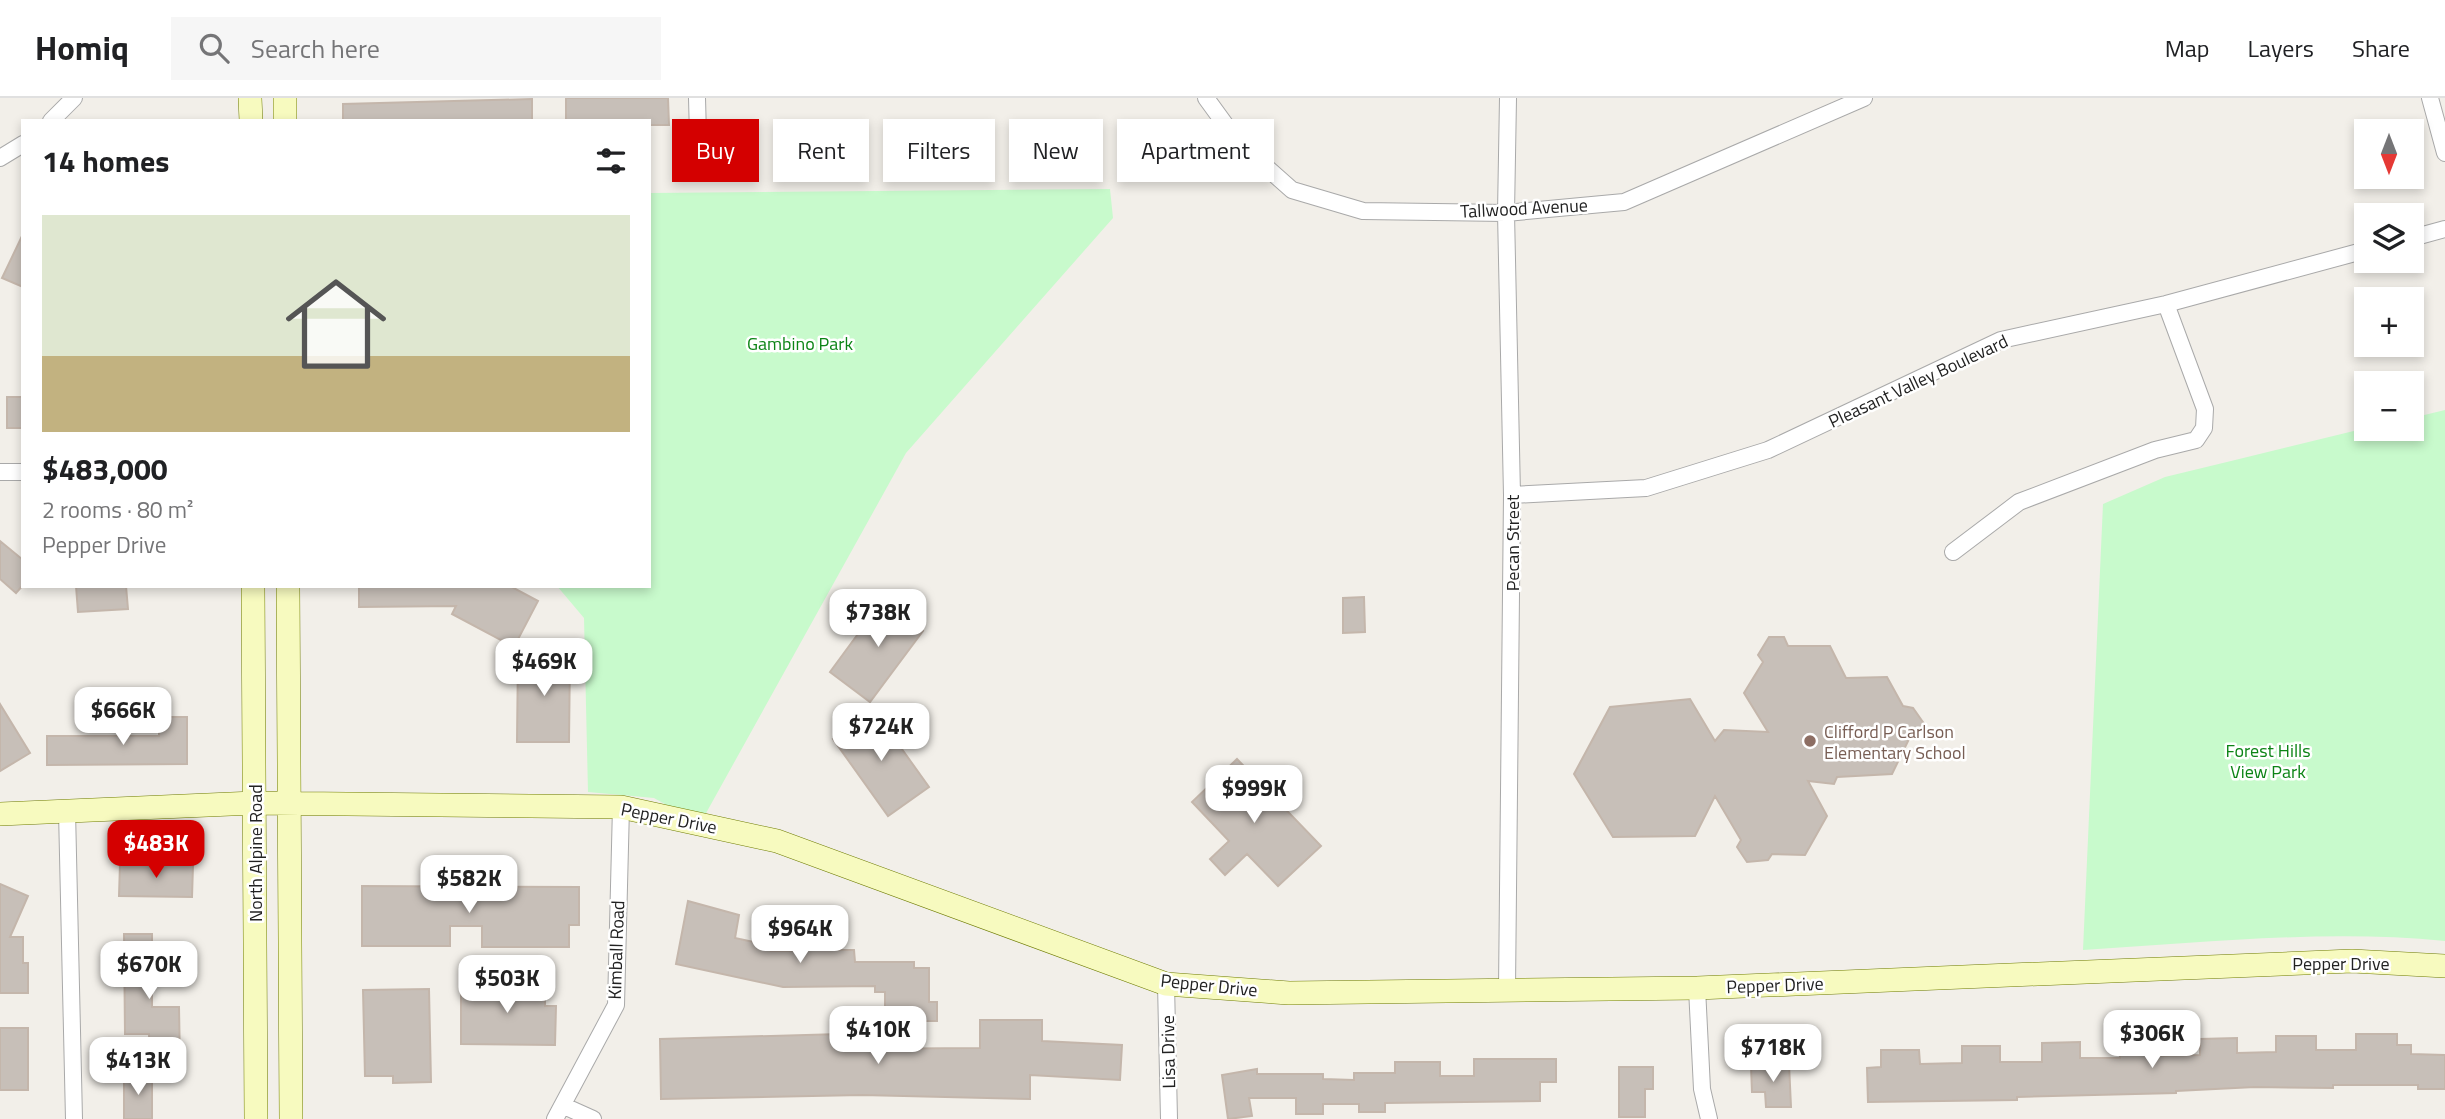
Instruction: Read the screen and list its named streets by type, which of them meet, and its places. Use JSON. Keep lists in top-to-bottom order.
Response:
{
  "streets": {
    "street": [
      "Tallwood Avenue",
      "Pleasant Valley Boulevard",
      "Pecan Street",
      "Pepper Drive",
      "North Alpine Road",
      "Kimball Road",
      "Lisa Drive"
    ]
  },
  "crossings": [
    ["Tallwood Avenue", "Pecan Street"],
    ["Pleasant Valley Boulevard", "Pecan Street"],
    ["Pecan Street", "Pepper Drive"],
    ["Pepper Drive", "North Alpine Road"],
    ["Pepper Drive", "Kimball Road"],
    ["Pepper Drive", "Lisa Drive"]
  ],
  "parks": ["Gambino Park", "Forest Hills View Park"],
  "places": ["Clifford P Carlson Elementary School"],
  "north": "bottom",
  "page": {
    "header": "Homiq",
    "search": "Search here",
    "nav": ["Map", "Layers", "Share"],
    "map_buttons": ["+", "−"],
    "chip": [
      "Buy",
      "Rent",
      "Filters",
      "New",
      "Apartment"
    ],
    "heading": "14 homes",
    "list": [
      {
        "name": "$483,000",
        "note": "2 rooms · 80 m² · Pepper Drive"
      }
    ],
    "price": [
      "$738K",
      "$469K",
      "$666K",
      "$724K",
      "$999K",
      "$483K",
      "$582K",
      "$964K",
      "$670K",
      "$503K",
      "$410K",
      "$306K",
      "$718K",
      "$413K"
    ]
  }
}
